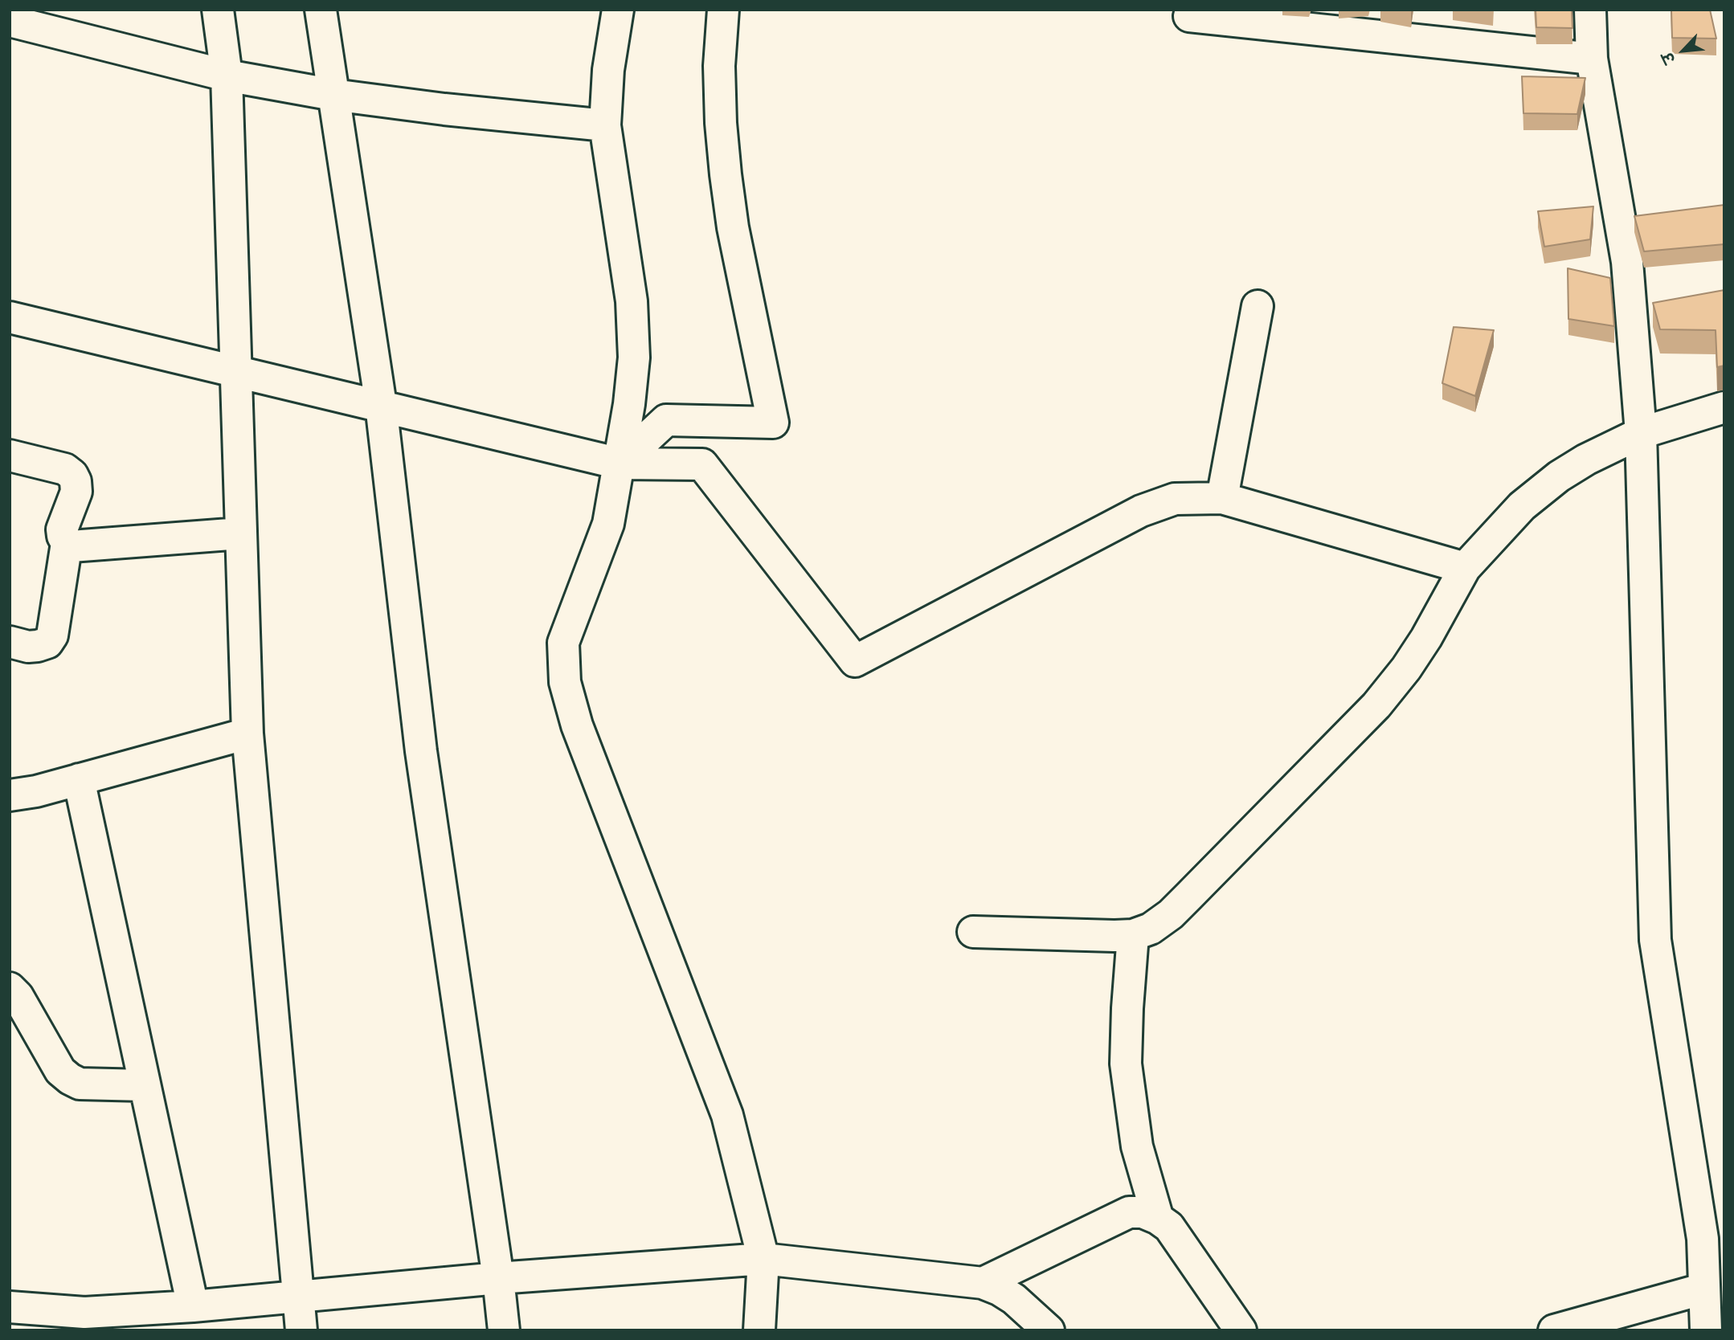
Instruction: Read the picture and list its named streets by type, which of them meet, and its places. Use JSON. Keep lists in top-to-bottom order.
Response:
{
  "north": "bottom left"
}
